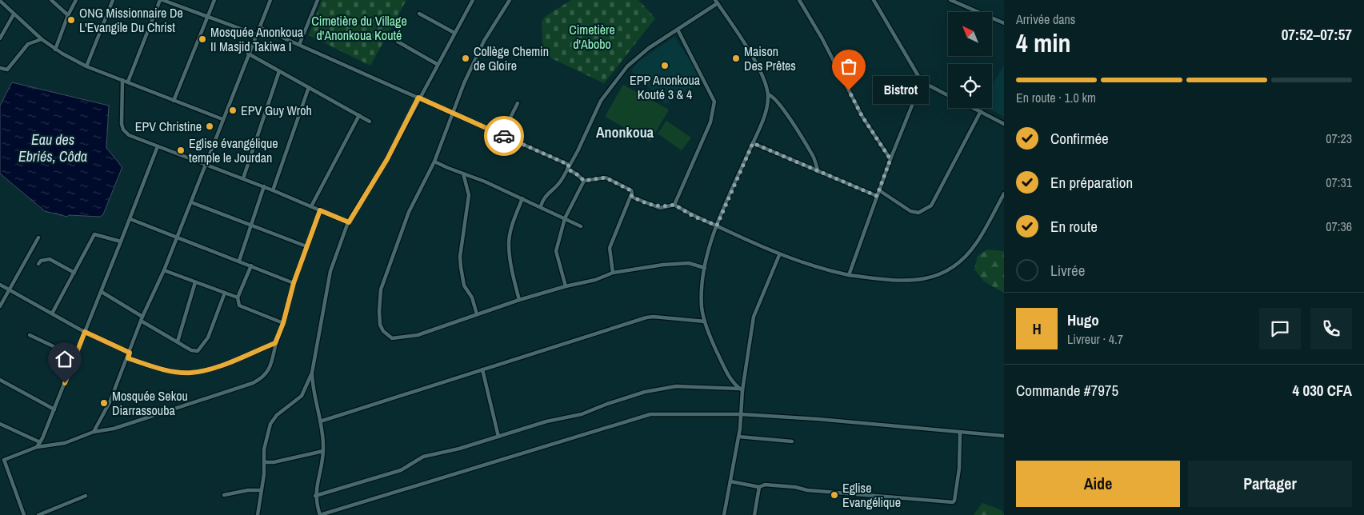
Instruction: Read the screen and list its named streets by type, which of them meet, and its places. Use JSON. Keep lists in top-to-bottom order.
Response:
{
  "districts": ["Anonkoua"],
  "water": ["Eau des Ebriés, Côda"],
  "parks": ["Cimetière du Village d'Anonkoua Kouté", "Cimetière d'Abobo"],
  "places": [
    "ONG Missionnaire De L'Evangile Du Christ",
    "Mosquée Anonkoua II Masjid Takiwa I",
    "Collège Chemin de Gloire",
    "Maison Des Prêtes",
    "EPP Anonkoua Kouté 3 & 4",
    "Bistrot",
    "EPV Guy Wroh",
    "EPV Christine",
    "Eglise évangélique temple le Jourdan",
    "Mosquée Sekou Diarrassouba",
    "Eglise Evangélique"
  ],
  "north": "top left",
  "page": {
    "heading": ["4 min", "Arrivée dans", "07:52–07:57"],
    "panel": [
      "Hugo",
      "Livreur · 4.7",
      "Commande #7975",
      "4 030 CFA"
    ],
    "bar": "En route · 1.0 km",
    "bubble": "Bistrot",
    "list": [
      ["Confirmée", "07:23"],
      ["En préparation", "07:31"],
      ["En route", "07:36"],
      "Livrée"
    ],
    "round": "H",
    "buttons": ["Aide", "Partager"]
  }
}
